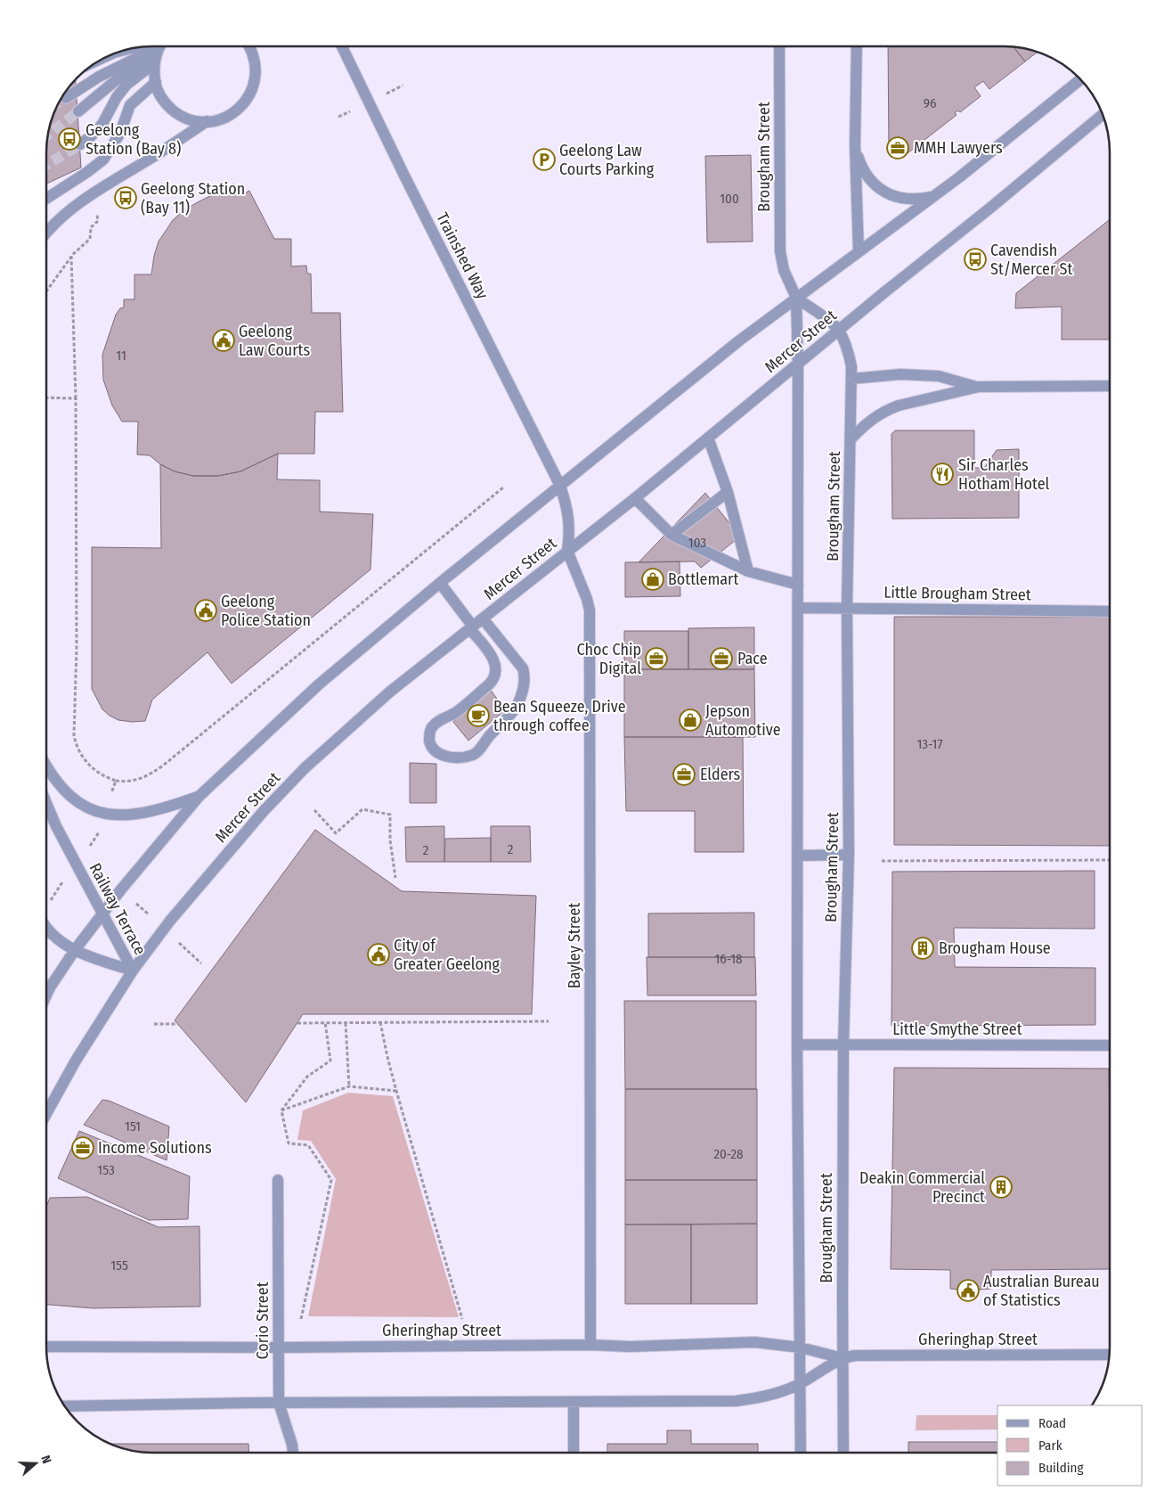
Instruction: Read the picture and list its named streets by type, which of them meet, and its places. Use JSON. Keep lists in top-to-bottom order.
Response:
{
  "streets": {
    "street": [
      "Brougham Street",
      "Trainshed Way",
      "Mercer Street",
      "Little Brougham Street",
      "Railway Terrace",
      "Bayley Street",
      "Little Smythe Street",
      "Corio Street",
      "Gheringhap Street"
    ]
  },
  "crossings": [
    ["Brougham Street", "Mercer Street"],
    ["Brougham Street", "Little Brougham Street"],
    ["Brougham Street", "Little Smythe Street"],
    ["Brougham Street", "Gheringhap Street"],
    ["Trainshed Way", "Mercer Street"],
    ["Trainshed Way", "Bayley Street"],
    ["Mercer Street", "Railway Terrace"],
    ["Mercer Street", "Bayley Street"],
    ["Bayley Street", "Gheringhap Street"],
    ["Corio Street", "Gheringhap Street"]
  ],
  "places": {
    "bus stop": ["Geelong Station (Bay 8)", "Geelong Station (Bay 11)", "Cavendish St/Mercer St"],
    "office": [
      "MMH Lawyers",
      "Choc Chip Digital",
      "Pace",
      "Elders",
      "Income Solutions"
    ],
    "parking": ["Geelong Law Courts Parking"],
    "public building": [
      "Geelong Law Courts",
      "Geelong Police Station",
      "City of Greater Geelong",
      "Australian Bureau of Statistics"
    ],
    "restaurant": ["Sir Charles Hotham Hotel"],
    "shop": ["Bottlemart", "Jepson Automotive"],
    "cafe": ["Bean Squeeze, Drive through coffee"],
    "building": ["Brougham House", "Deakin Commercial Precinct"]
  },
  "house_numbers": [
    "96",
    "100",
    "11",
    "103",
    "13-17",
    "2",
    "2",
    "16-18",
    "151",
    "20-28",
    "153",
    "155"
  ],
  "legend": ["Road", "Park", "Building"],
  "north": "right"
}
